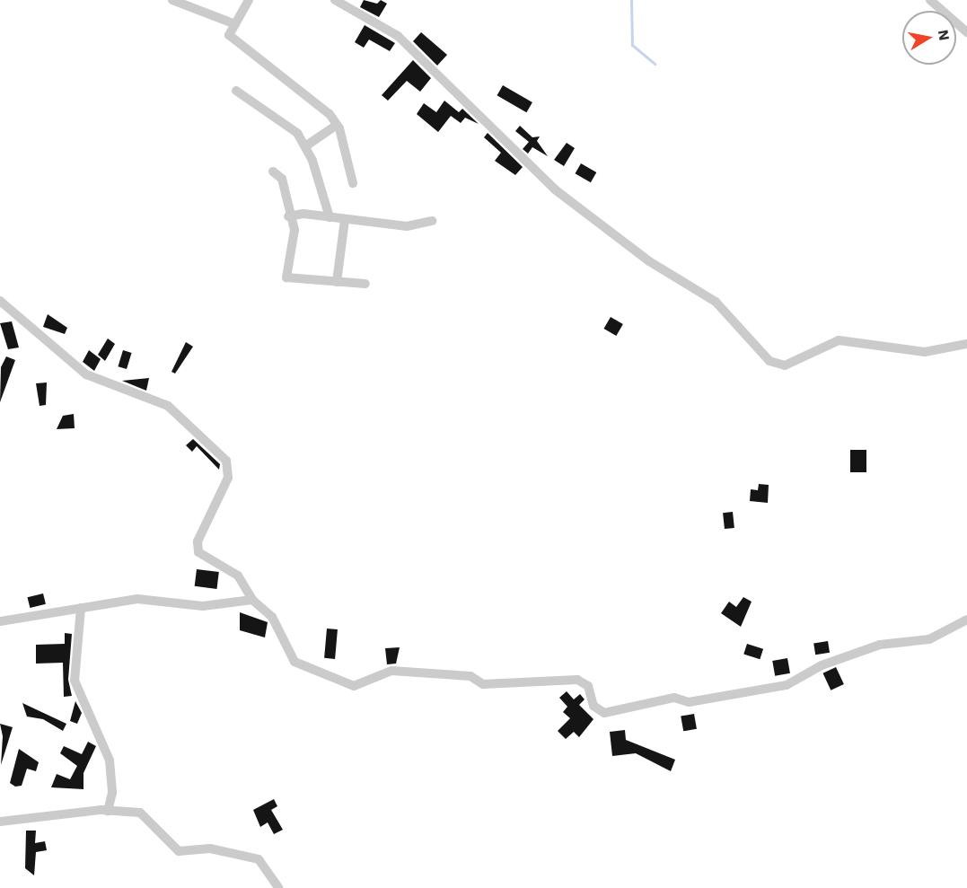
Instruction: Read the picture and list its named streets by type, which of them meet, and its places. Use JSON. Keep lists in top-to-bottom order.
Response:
{
  "north": "right"
}
